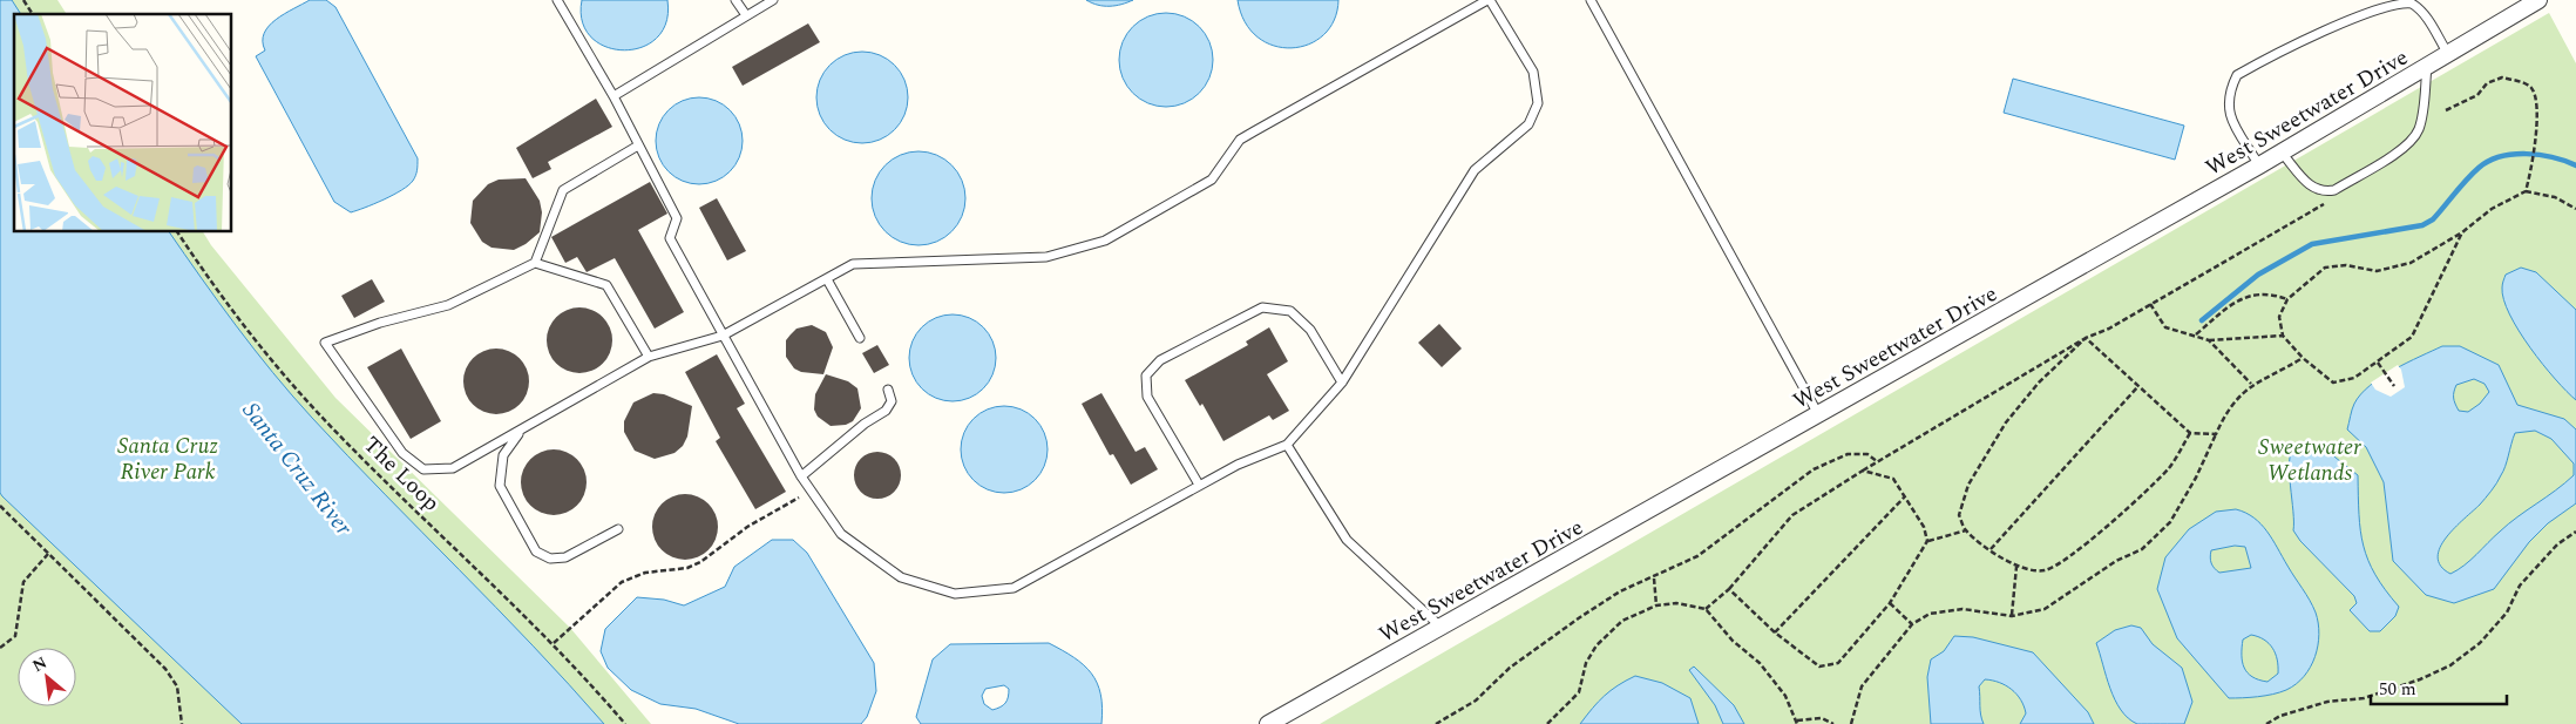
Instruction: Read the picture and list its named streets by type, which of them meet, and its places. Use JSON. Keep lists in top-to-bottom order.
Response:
{
  "streets": {
    "street": ["West Sweetwater Drive"],
    "path": ["The Loop"]
  },
  "water": ["Santa Cruz River"],
  "parks": ["Santa Cruz River Park", "Sweetwater Wetlands"],
  "scale_bar": "50 m",
  "north": "top left"
}
